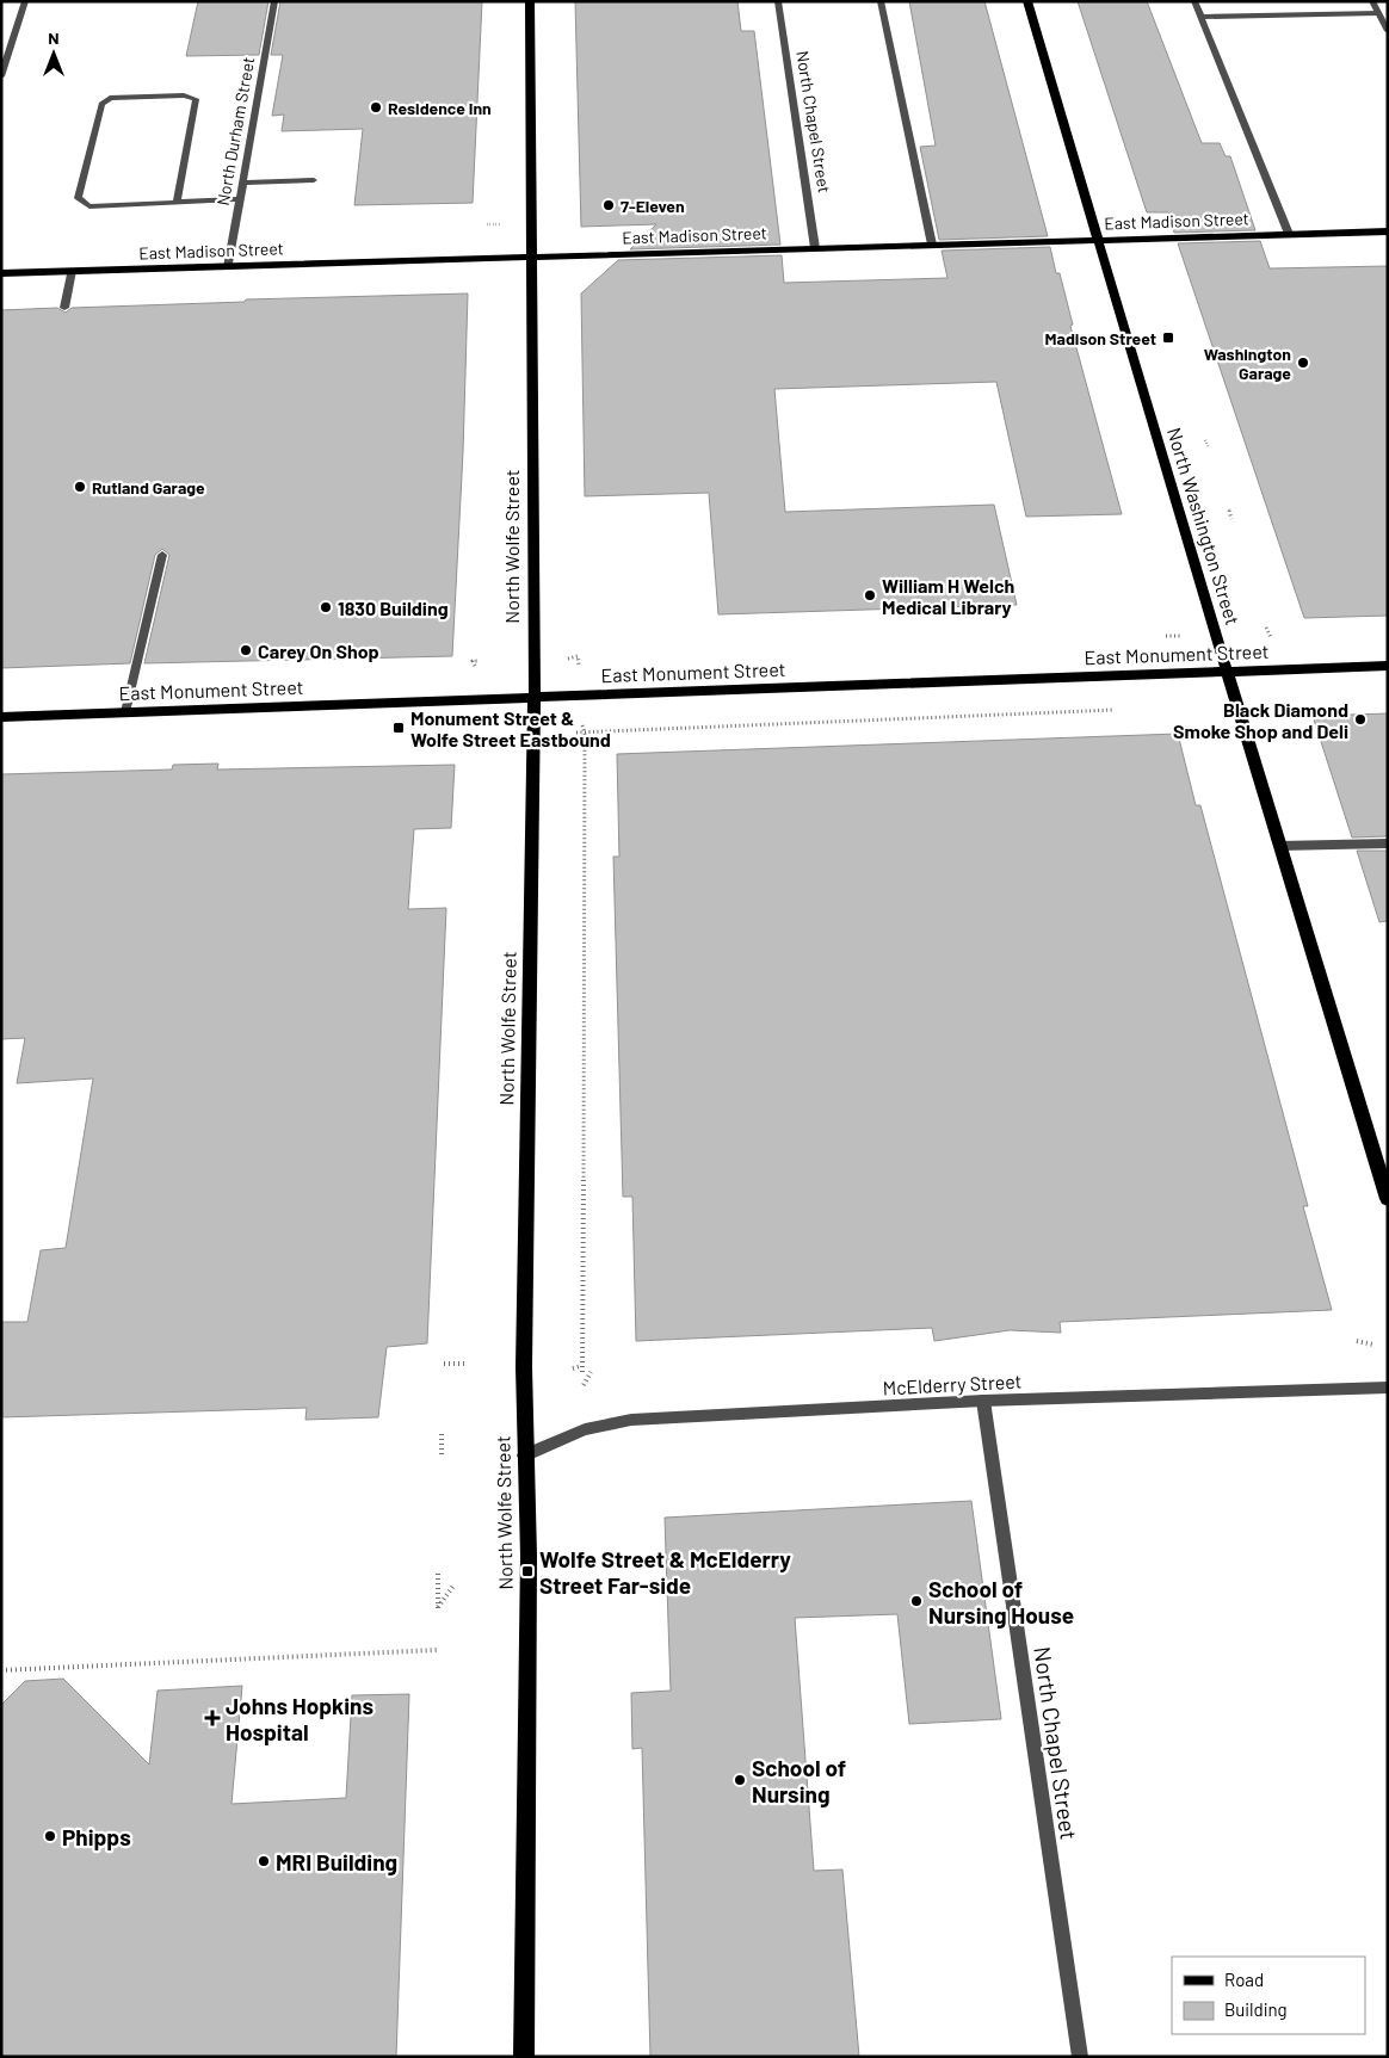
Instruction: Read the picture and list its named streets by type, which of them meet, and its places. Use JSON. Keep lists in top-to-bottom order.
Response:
{
  "streets": {
    "main road": [
      "East Madison Street",
      "North Washington Street",
      "North Wolfe Street",
      "East Monument Street"
    ],
    "street": ["North Chapel Street", "North Durham Street", "McElderry Street"]
  },
  "crossings": [
    ["North Chapel Street", "East Madison Street"],
    ["North Chapel Street", "McElderry Street"],
    ["North Durham Street", "East Madison Street"],
    ["East Madison Street", "North Washington Street"],
    ["East Madison Street", "North Wolfe Street"],
    ["North Washington Street", "East Monument Street"],
    ["North Wolfe Street", "East Monument Street"],
    ["North Wolfe Street", "McElderry Street"]
  ],
  "places": {
    "other": [
      "Residence Inn",
      "7-Eleven",
      "Washington Garage",
      "Rutland Garage",
      "William H Welch Medical Library",
      "1830 Building",
      "Carey On Shop",
      "Black Diamond Smoke Shop and Deli",
      "School of Nursing House",
      "School of Nursing",
      "Phipps",
      "MRI Building"
    ],
    "transit": ["Madison Street", "Monument Street & Wolfe Street Eastbound", "Wolfe Street & McElderry Street Far-side"],
    "health": ["Johns Hopkins Hospital"]
  },
  "legend": ["Road", "Building"],
  "north": "top"
}
